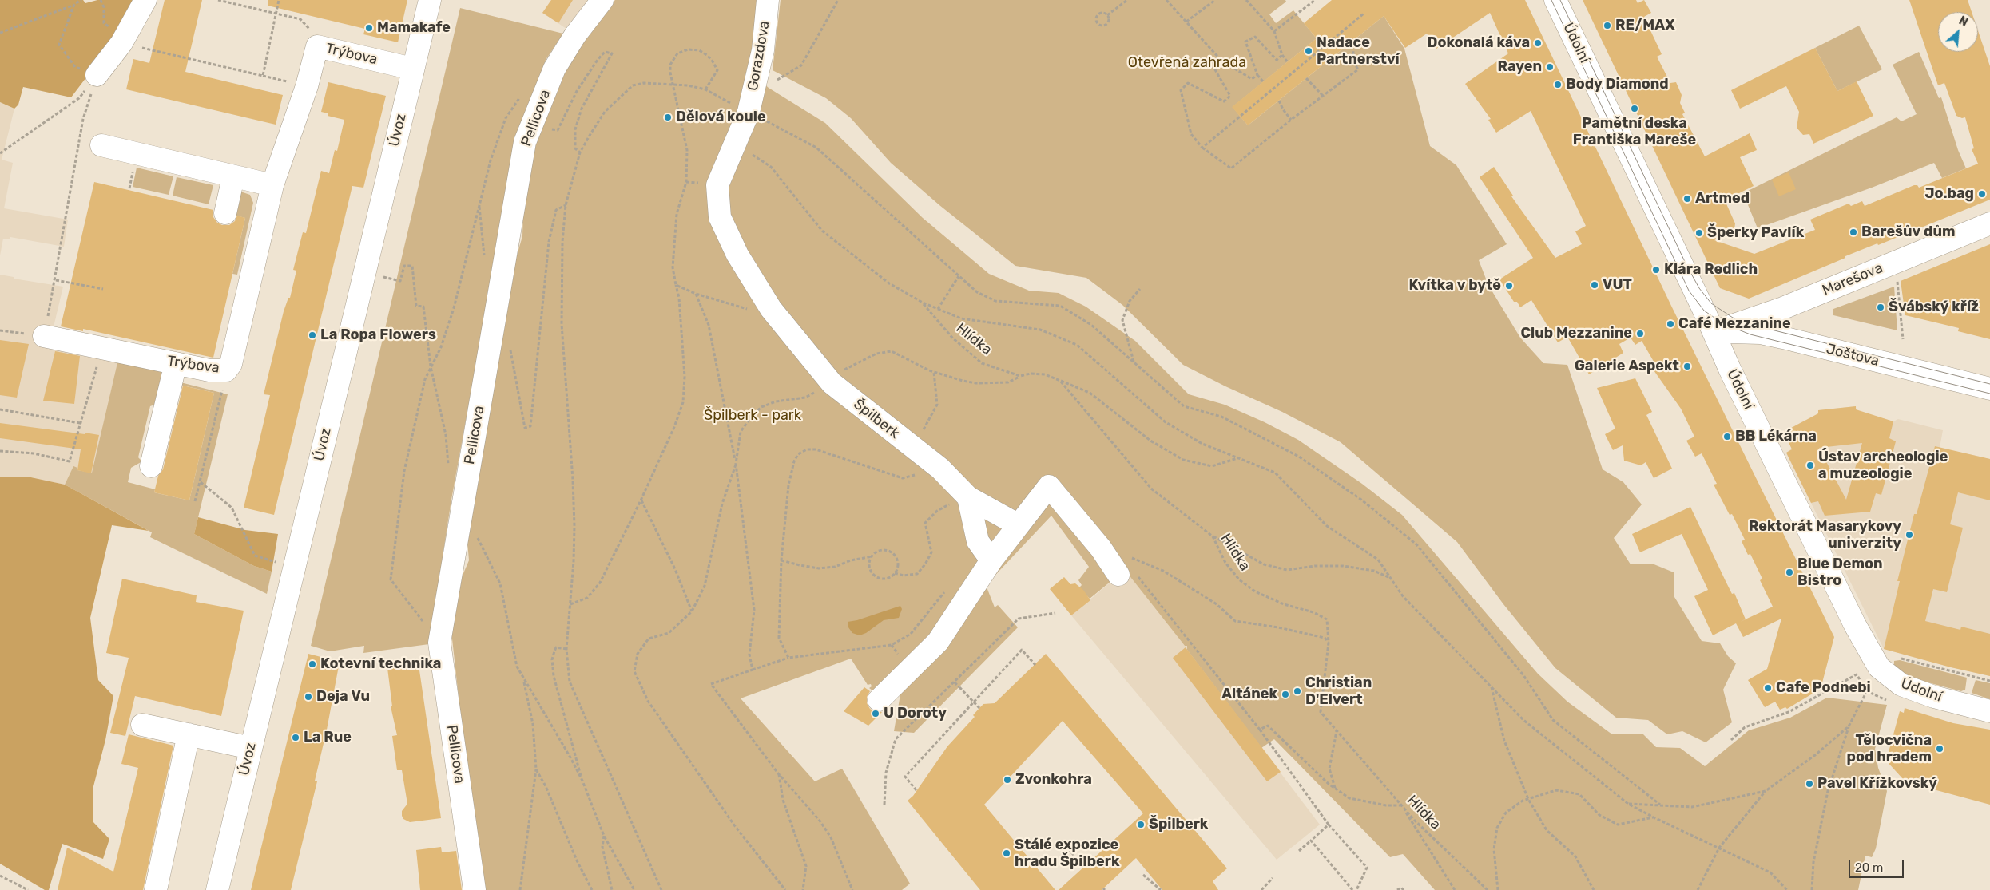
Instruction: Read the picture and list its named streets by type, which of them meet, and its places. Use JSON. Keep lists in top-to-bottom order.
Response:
{
  "streets": {
    "street": [
      "Údolní",
      "Trýbova",
      "Gorazdova",
      "Pellicova",
      "Úvoz",
      "Marešova",
      "Joštova",
      "Špilberk"
    ],
    "path": ["Hlídka"]
  },
  "crossings": [
    ["Údolní", "Marešova"],
    ["Údolní", "Joštova"],
    ["Trýbova", "Úvoz"],
    ["Gorazdova", "Špilberk"],
    ["Marešova", "Joštova"]
  ],
  "parks": ["Otevřená zahrada", "Špilberk - park"],
  "places": [
    "RE/MAX",
    "Mamakafe",
    "Dokonalá káva",
    "Nadace Partnerství",
    "Rayen",
    "Body Diamond",
    "Pamětní deska Františka Mareše",
    "Dělová koule",
    "Jo.bag",
    "Artmed",
    "Barešův dům",
    "Šperky Pavlík",
    "Klára Redlich",
    "VUT",
    "Kvítka v bytě",
    "Švábský kříž",
    "Café Mezzanine",
    "Club Mezzanine",
    "La Ropa Flowers",
    "Galerie Aspekt",
    "BB Lékárna",
    "Ústav archeologie a muzeologie",
    "Rektorát Masarykovy univerzity",
    "Blue Demon Bistro",
    "Kotevní technika",
    "Cafe Podnebi",
    "Christian D'Elvert",
    "Altánek",
    "Deja Vu",
    "U Doroty",
    "La Rue",
    "Tělocvična pod hradem",
    "Zvonkohra",
    "Pavel Křížkovský",
    "Špilberk",
    "Stálé expozice hradu Špilberk"
  ],
  "scale_bar": "20 m",
  "north": "top right"
}
